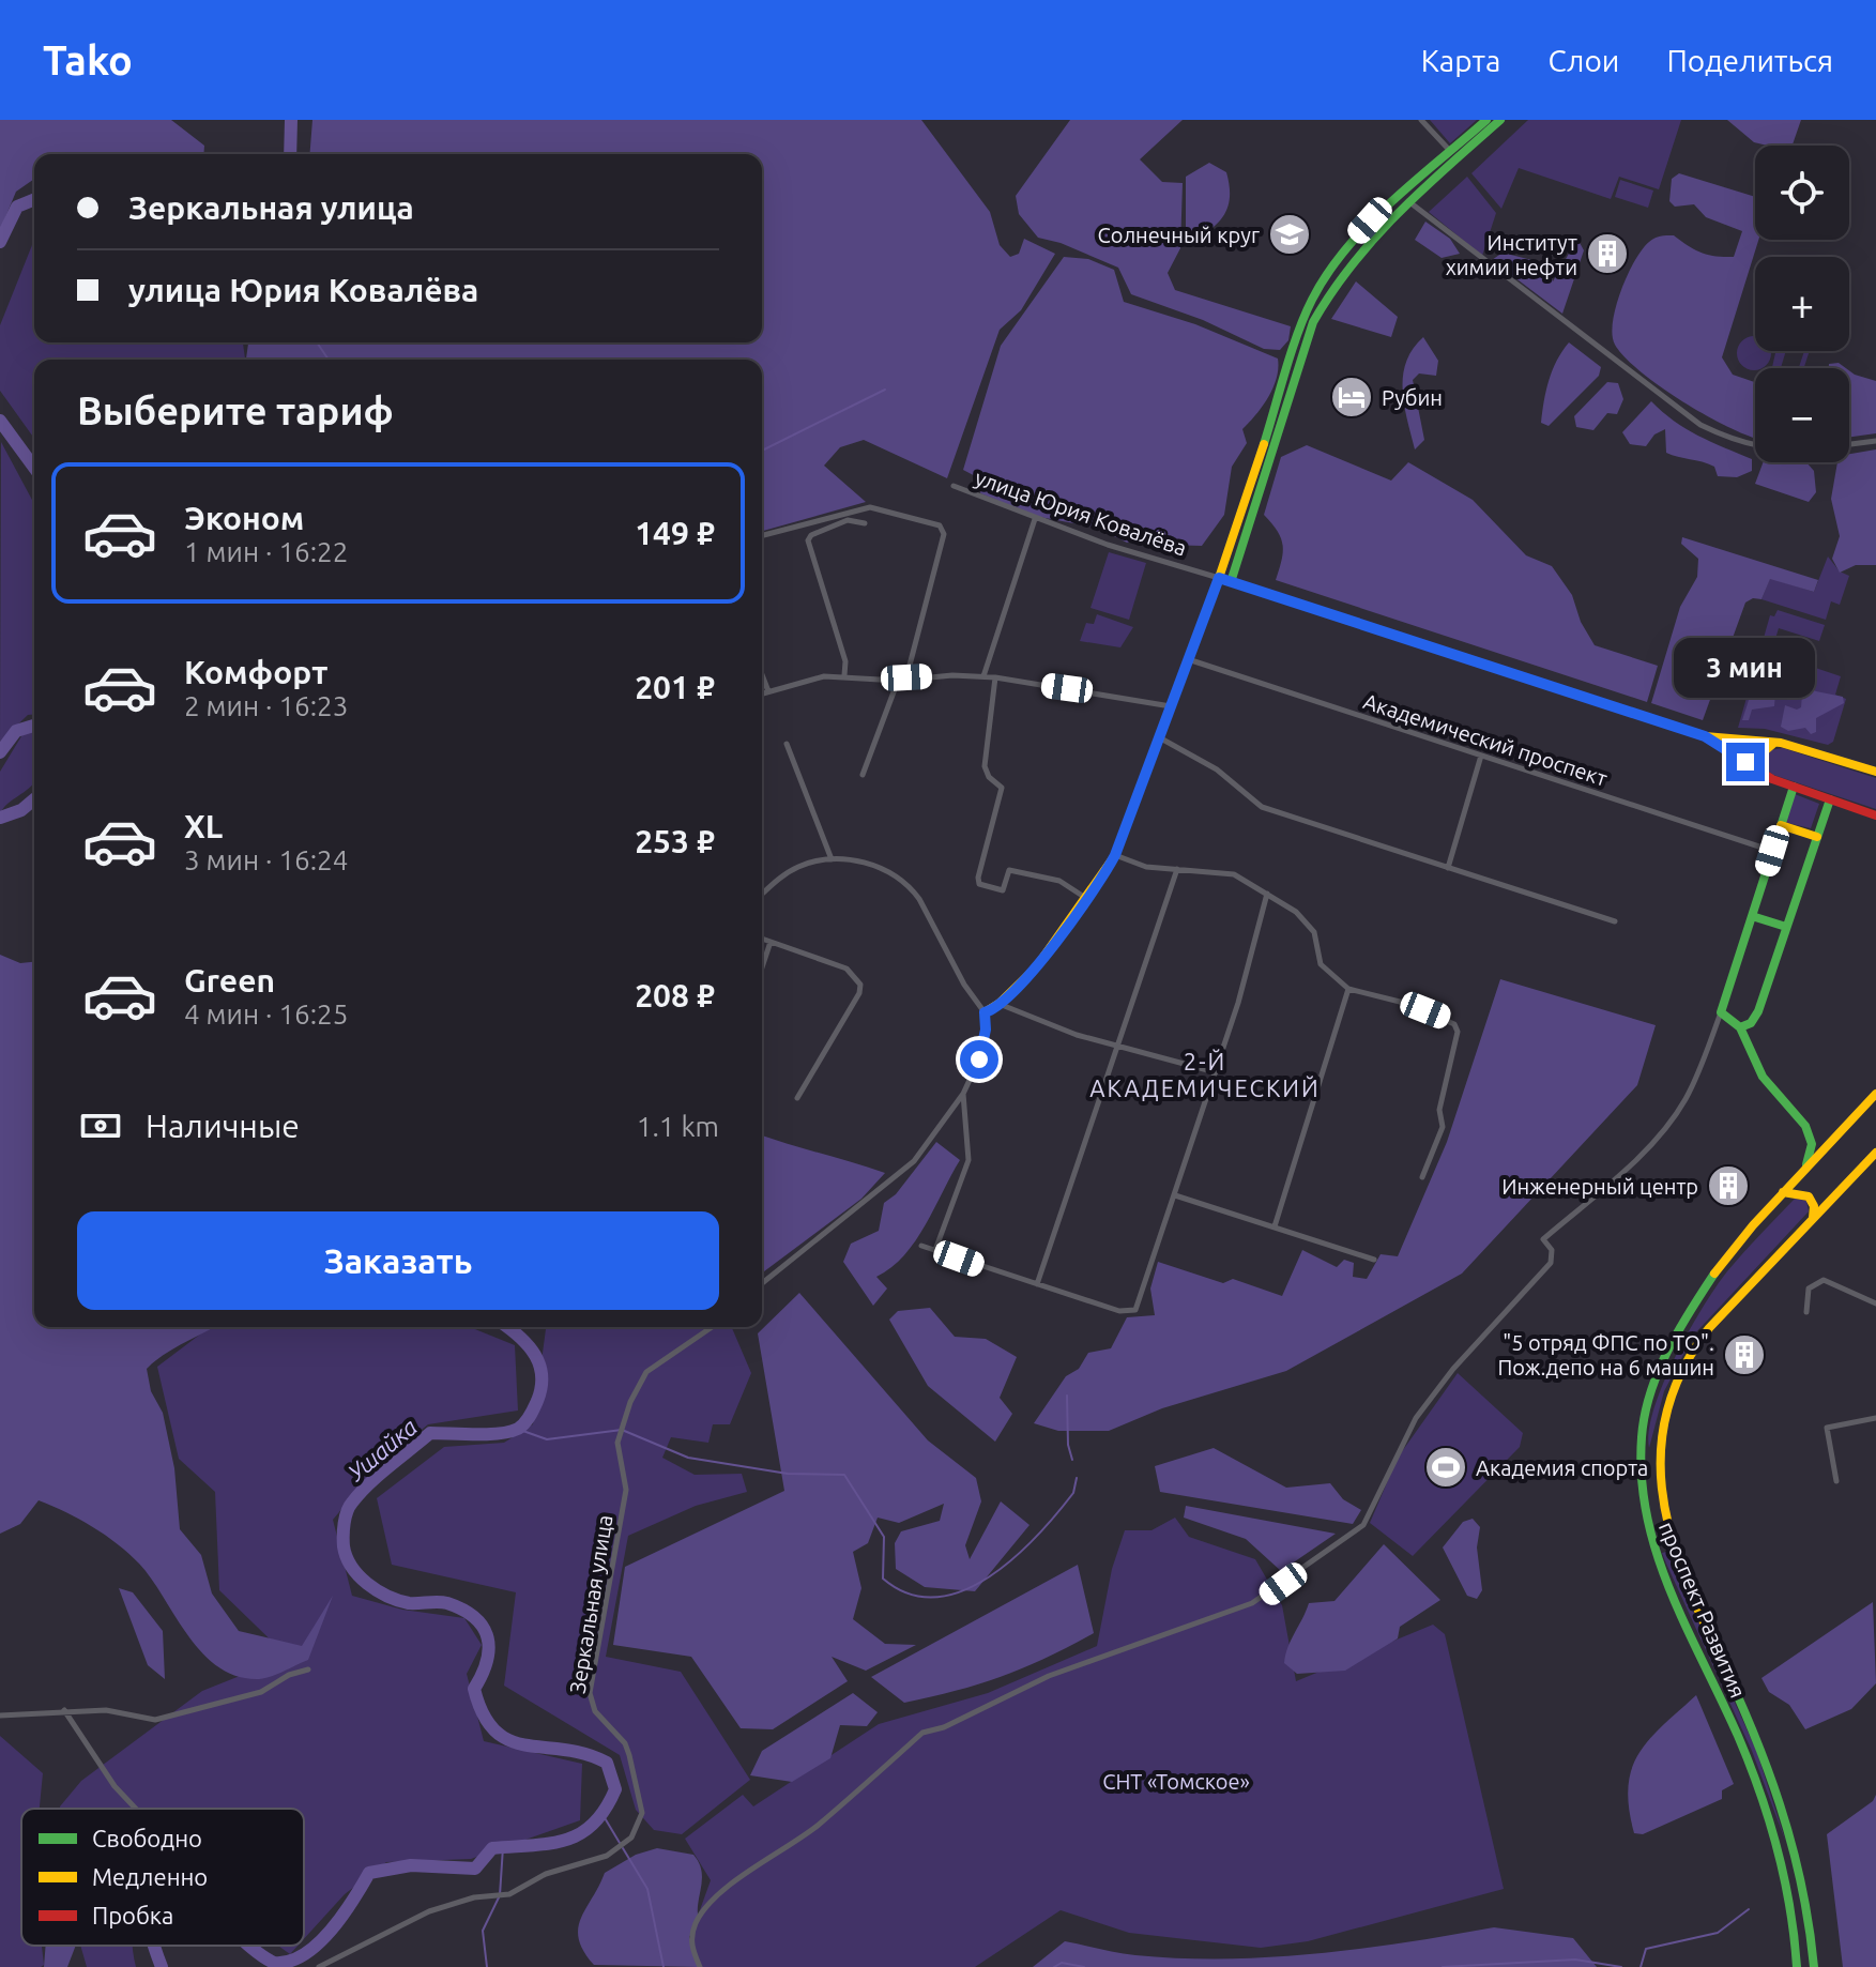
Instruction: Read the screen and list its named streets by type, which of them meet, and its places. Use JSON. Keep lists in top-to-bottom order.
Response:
{
  "streets": {
    "street": [
      "улица Юрия Ковалёва",
      "Академический проспект",
      "Зеркальная улица",
      "проспект Развития"
    ]
  },
  "districts": ["2-Й АКАДЕМИЧЕСКИЙ"],
  "water": ["Ушайка"],
  "parks": ["СНТ «Томское»"],
  "places": {
    "school or university": ["Солнечный круг"],
    "building": ["Институт химии нефти", "Инженерный центр", "\"5 отряд ФПС по ТО\". Пож.депо на 6 машин"],
    "hotel": ["Рубин"],
    "sports": ["Академия спорта"]
  },
  "legend": ["Свободно", "Медленно", "Пробка"],
  "page": {
    "header": "Tako",
    "nav": ["Карта", "Слои", "Поделиться"],
    "map_buttons": ["+", "−"],
    "banner": ["Зеркальная улица", "улица Юрия Ковалёва"],
    "heading": "Выберите тариф",
    "list": [
      {
        "name": "Эконом",
        "note": "1 мин · 16:22",
        "value": "149 ₽"
      },
      {
        "name": "Комфорт",
        "note": "2 мин · 16:23",
        "value": "201 ₽"
      },
      {
        "name": "XL",
        "note": "3 мин · 16:24",
        "value": "253 ₽"
      },
      {
        "name": "Green",
        "note": "4 мин · 16:25",
        "value": "208 ₽"
      }
    ],
    "bubble": "3 мин",
    "pay": ["Наличные", "1.1 km"],
    "buttons": "Заказать"
  }
}
